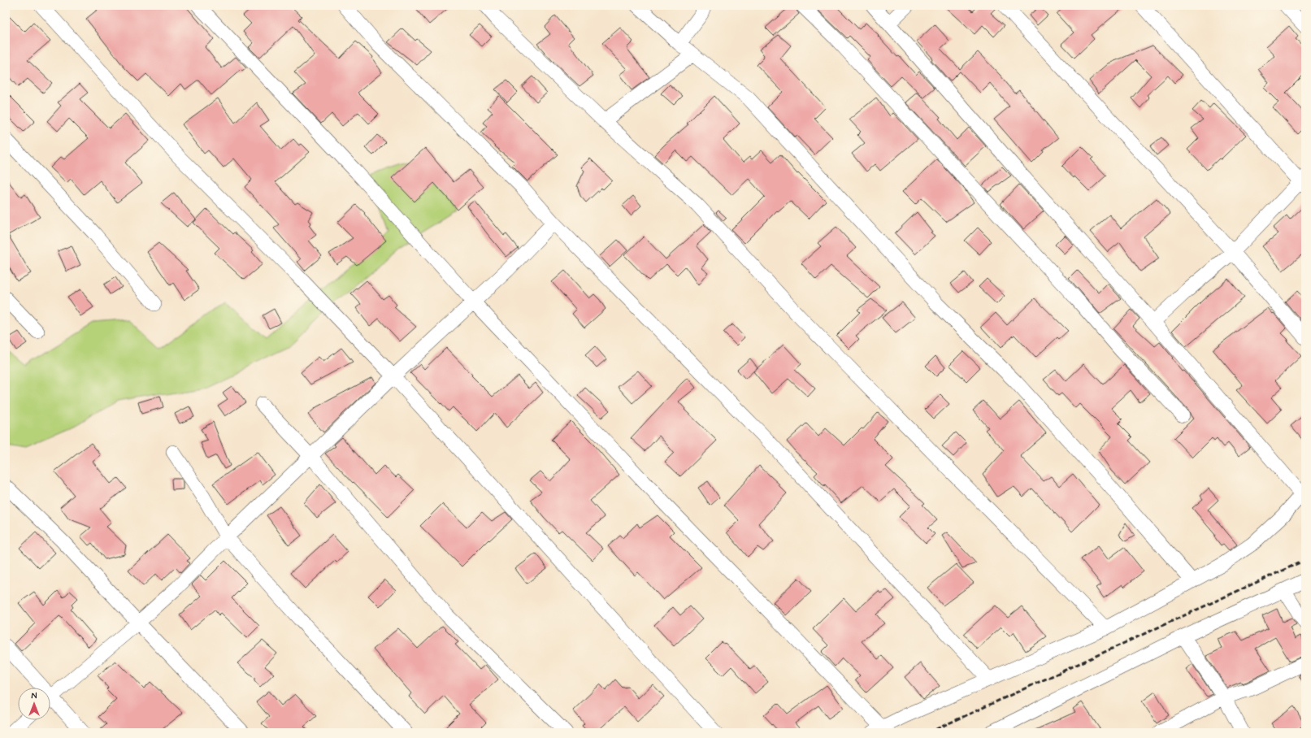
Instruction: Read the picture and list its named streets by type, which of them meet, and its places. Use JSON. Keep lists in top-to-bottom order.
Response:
{
  "north": "top"
}
